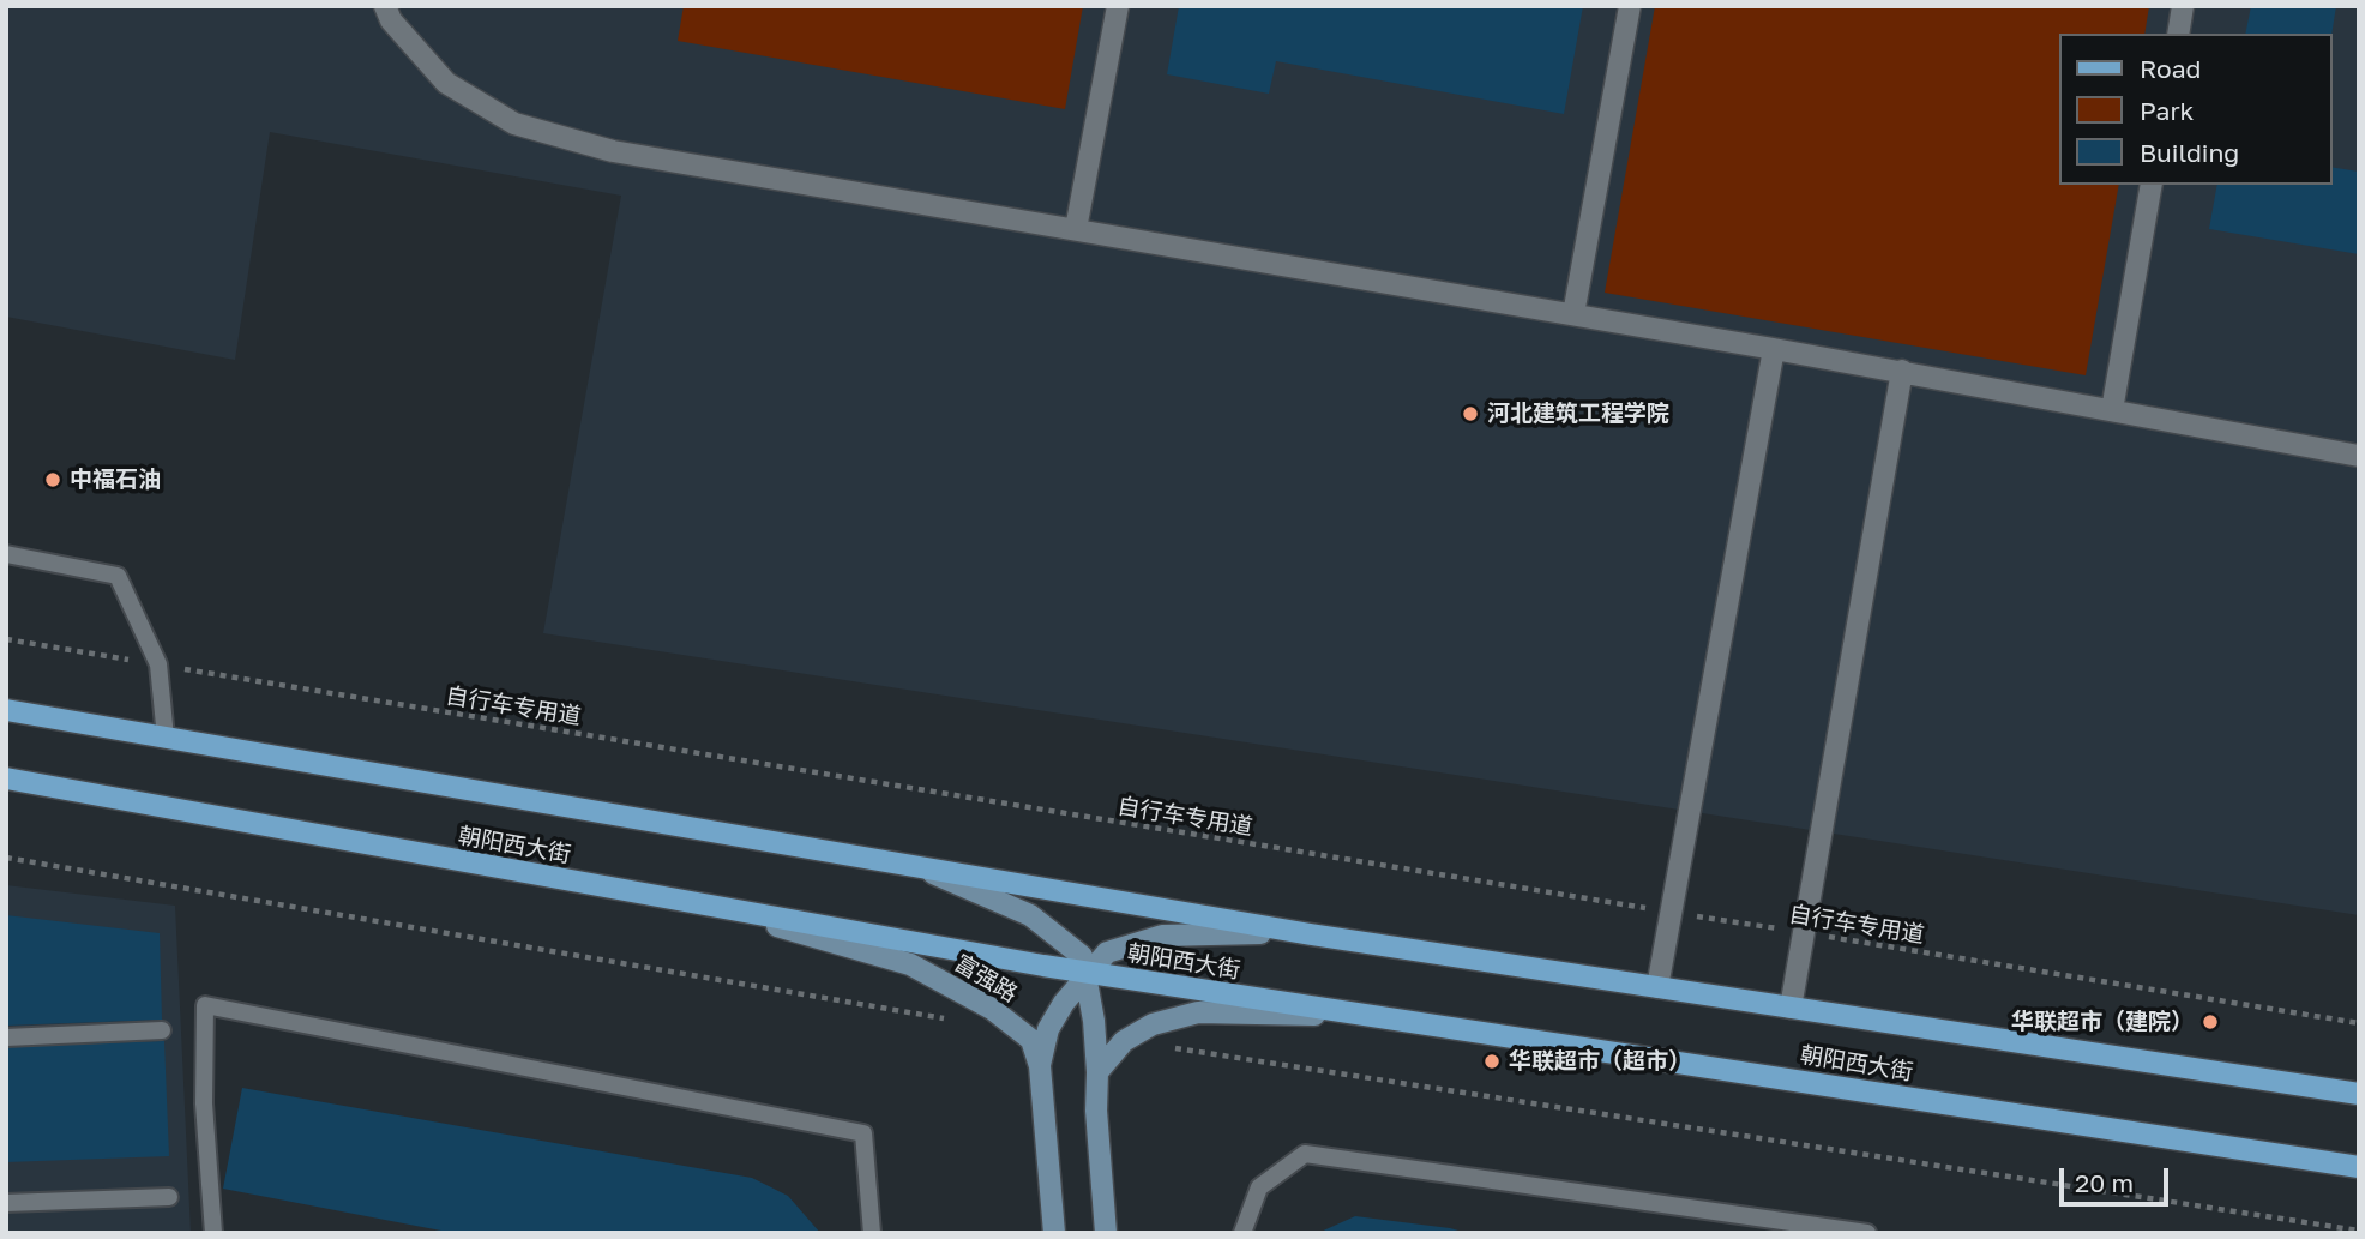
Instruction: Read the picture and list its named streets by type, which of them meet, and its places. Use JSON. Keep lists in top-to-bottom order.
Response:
{
  "streets": {
    "main road": ["朝阳西大街", "富强路"],
    "path": ["自行车专用道"]
  },
  "crossings": [
    ["朝阳西大街", "富强路"]
  ],
  "places": [
    "河北建筑工程学院",
    "中福石油",
    "华联超市（建院）",
    "华联超市（超市）"
  ],
  "legend": ["Road", "Park", "Building"],
  "scale_bar": "20 m"
}
